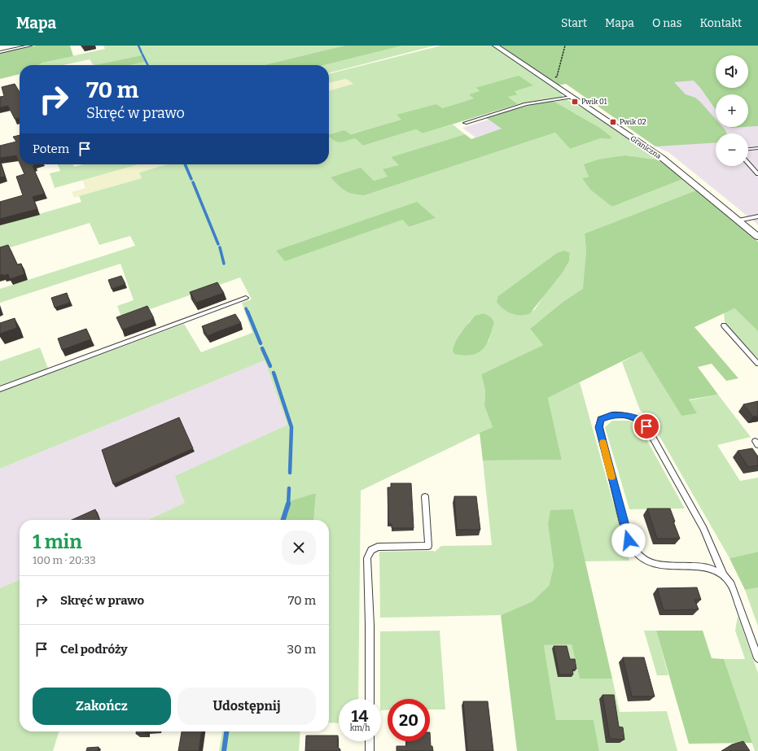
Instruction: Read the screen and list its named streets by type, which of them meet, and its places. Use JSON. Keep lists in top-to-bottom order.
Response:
{
  "streets": {
    "street": ["Graniczna"]
  },
  "places": {
    "transit": ["Pwik 01", "Pwik 02"]
  },
  "page": {
    "header": "Mapa",
    "nav": [
      "Start",
      "Mapa",
      "O nas",
      "Kontakt"
    ],
    "map_buttons": ["+", "−"],
    "turn": ["70 m", "Skręć w prawo"],
    "then": "Potem",
    "heading": ["1 min", "100 m · 20:33"],
    "list": [
      {
        "name": "Skręć w prawo",
        "value": "70 m"
      },
      {
        "name": "Cel podróży",
        "value": "30 m"
      }
    ],
    "buttons": ["Zakończ", "Udostępnij"],
    "speed": "14 km/h",
    "limit": "20"
  }
}
